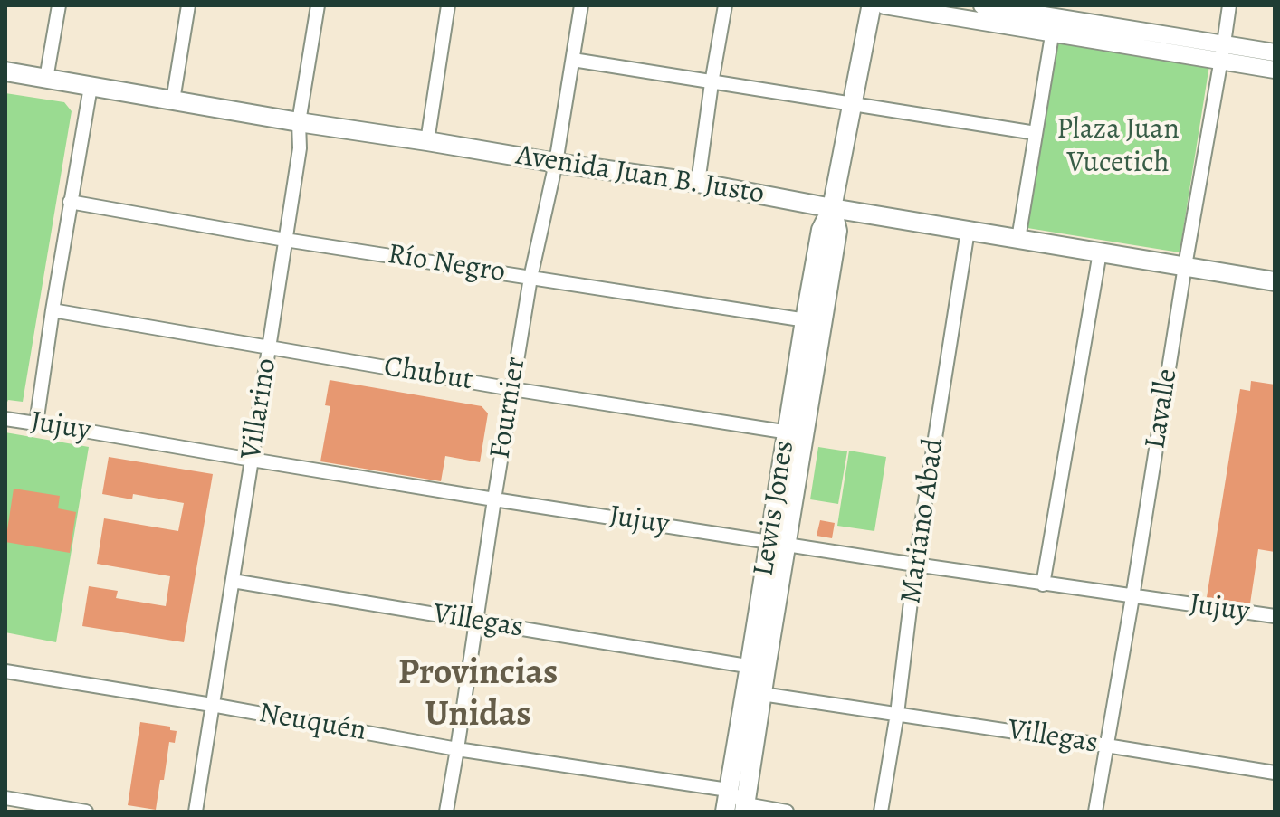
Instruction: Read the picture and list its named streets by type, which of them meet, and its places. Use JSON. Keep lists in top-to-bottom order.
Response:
{
  "streets": {
    "main road": ["Avenida Juan B. Justo", "Lewis Jones"],
    "street": [
      "Río Negro",
      "Chubut",
      "Fournier",
      "Villarino",
      "Lavalle",
      "Jujuy",
      "Mariano Abad",
      "Villegas",
      "Neuquén"
    ]
  },
  "crossings": [
    ["Avenida Juan B. Justo", "Fournier"],
    ["Avenida Juan B. Justo", "Villarino"],
    ["Avenida Juan B. Justo", "Lavalle"],
    ["Avenida Juan B. Justo", "Lewis Jones"],
    ["Avenida Juan B. Justo", "Mariano Abad"],
    ["Río Negro", "Fournier"],
    ["Río Negro", "Villarino"],
    ["Río Negro", "Lewis Jones"],
    ["Chubut", "Fournier"],
    ["Chubut", "Villarino"],
    ["Chubut", "Lewis Jones"],
    ["Fournier", "Jujuy"],
    ["Fournier", "Villegas"],
    ["Fournier", "Neuquén"],
    ["Villarino", "Jujuy"],
    ["Villarino", "Villegas"],
    ["Villarino", "Neuquén"],
    ["Lavalle", "Jujuy"],
    ["Lavalle", "Villegas"],
    ["Jujuy", "Lewis Jones"],
    ["Jujuy", "Mariano Abad"],
    ["Lewis Jones", "Villegas"],
    ["Lewis Jones", "Neuquén"],
    ["Mariano Abad", "Villegas"]
  ],
  "districts": ["Provincias Unidas"],
  "parks": ["Plaza Juan Vucetich"]
}
